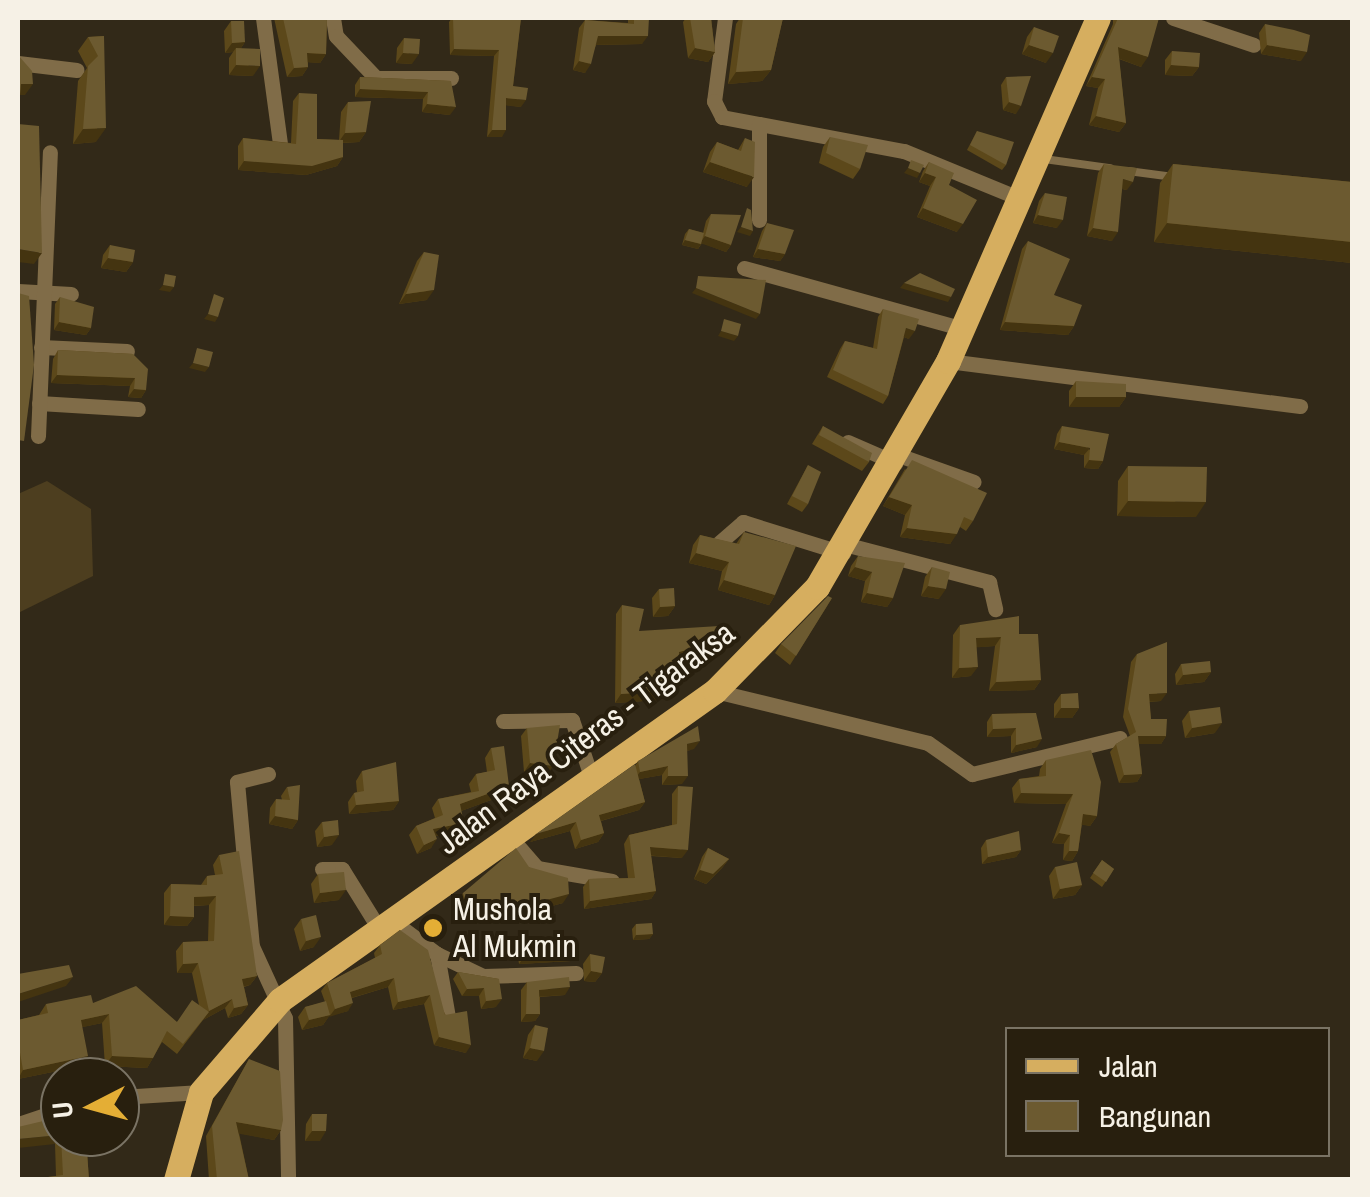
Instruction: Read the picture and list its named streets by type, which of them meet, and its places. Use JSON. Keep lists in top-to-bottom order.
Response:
{
  "streets": {
    "main road": ["Jalan Raya Citeras - Tigaraksa"]
  },
  "places": ["Mushola Al Mukmin"],
  "legend": ["Jalan", "Bangunan"],
  "north": "left"
}
